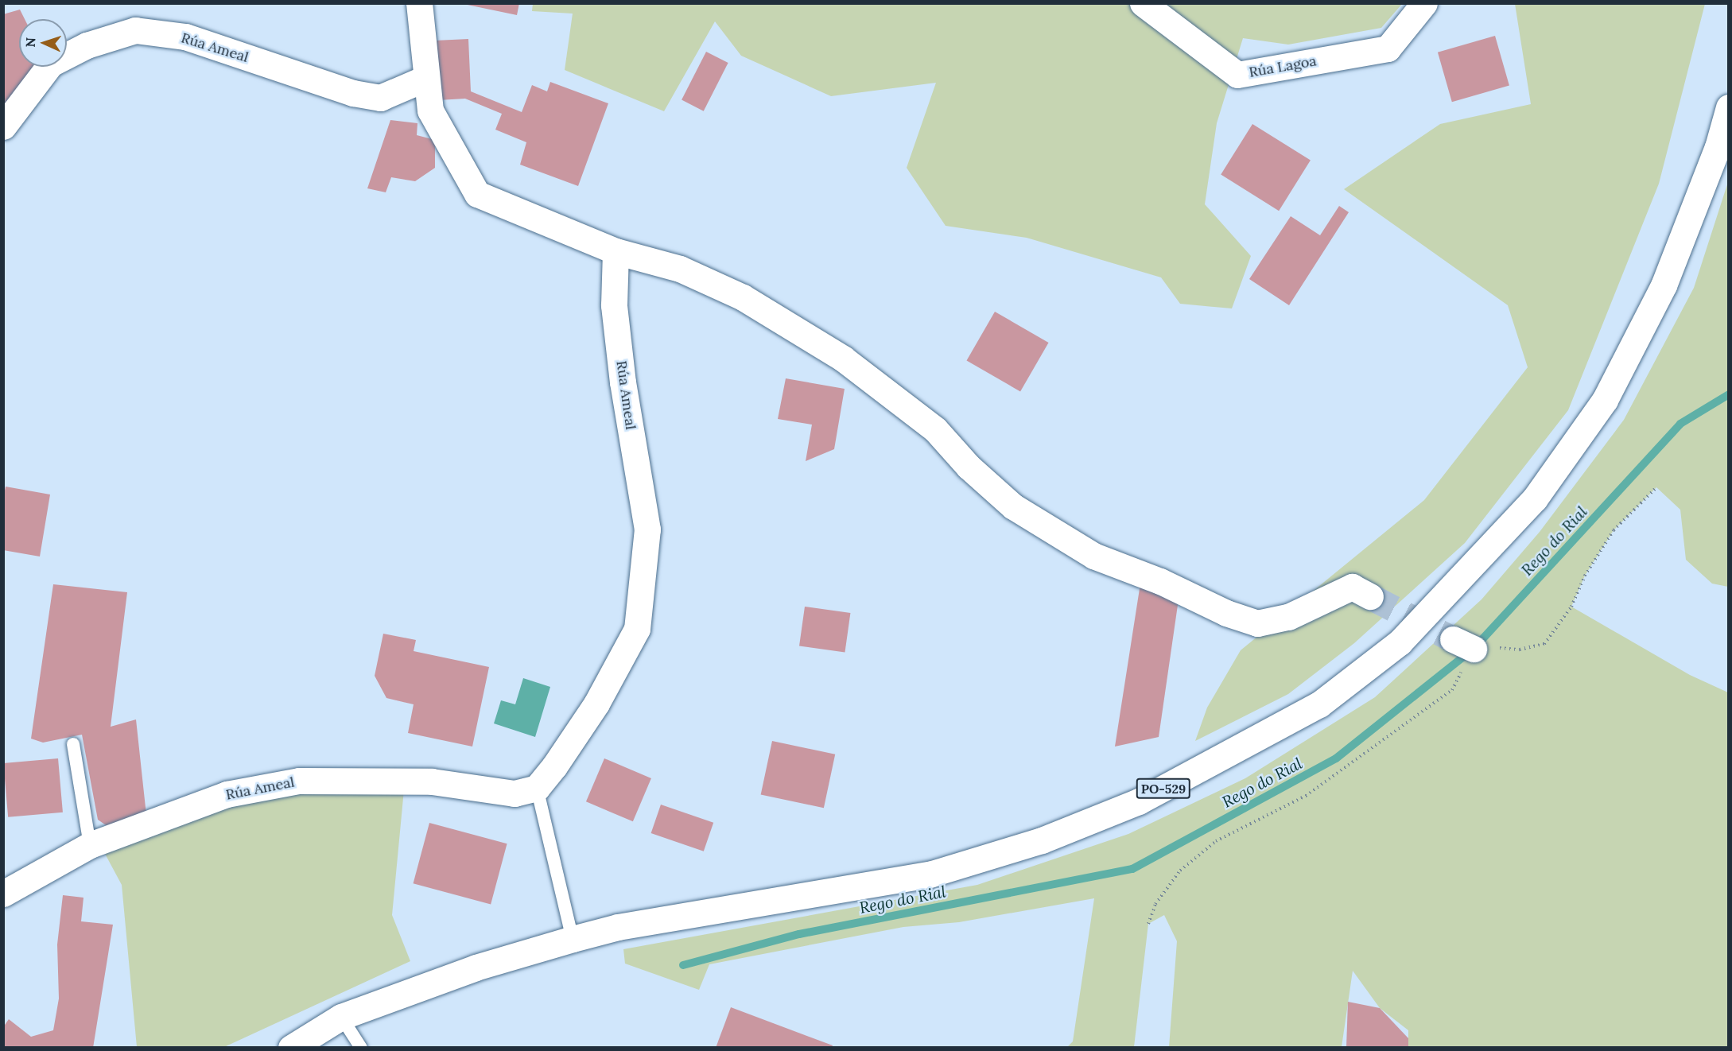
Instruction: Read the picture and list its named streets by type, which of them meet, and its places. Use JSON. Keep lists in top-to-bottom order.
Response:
{
  "streets": {
    "street": ["Rúa Ameal", "Rúa Lagoa", "PO-529"]
  },
  "water": ["Rego do Rial"],
  "north": "left"
}
